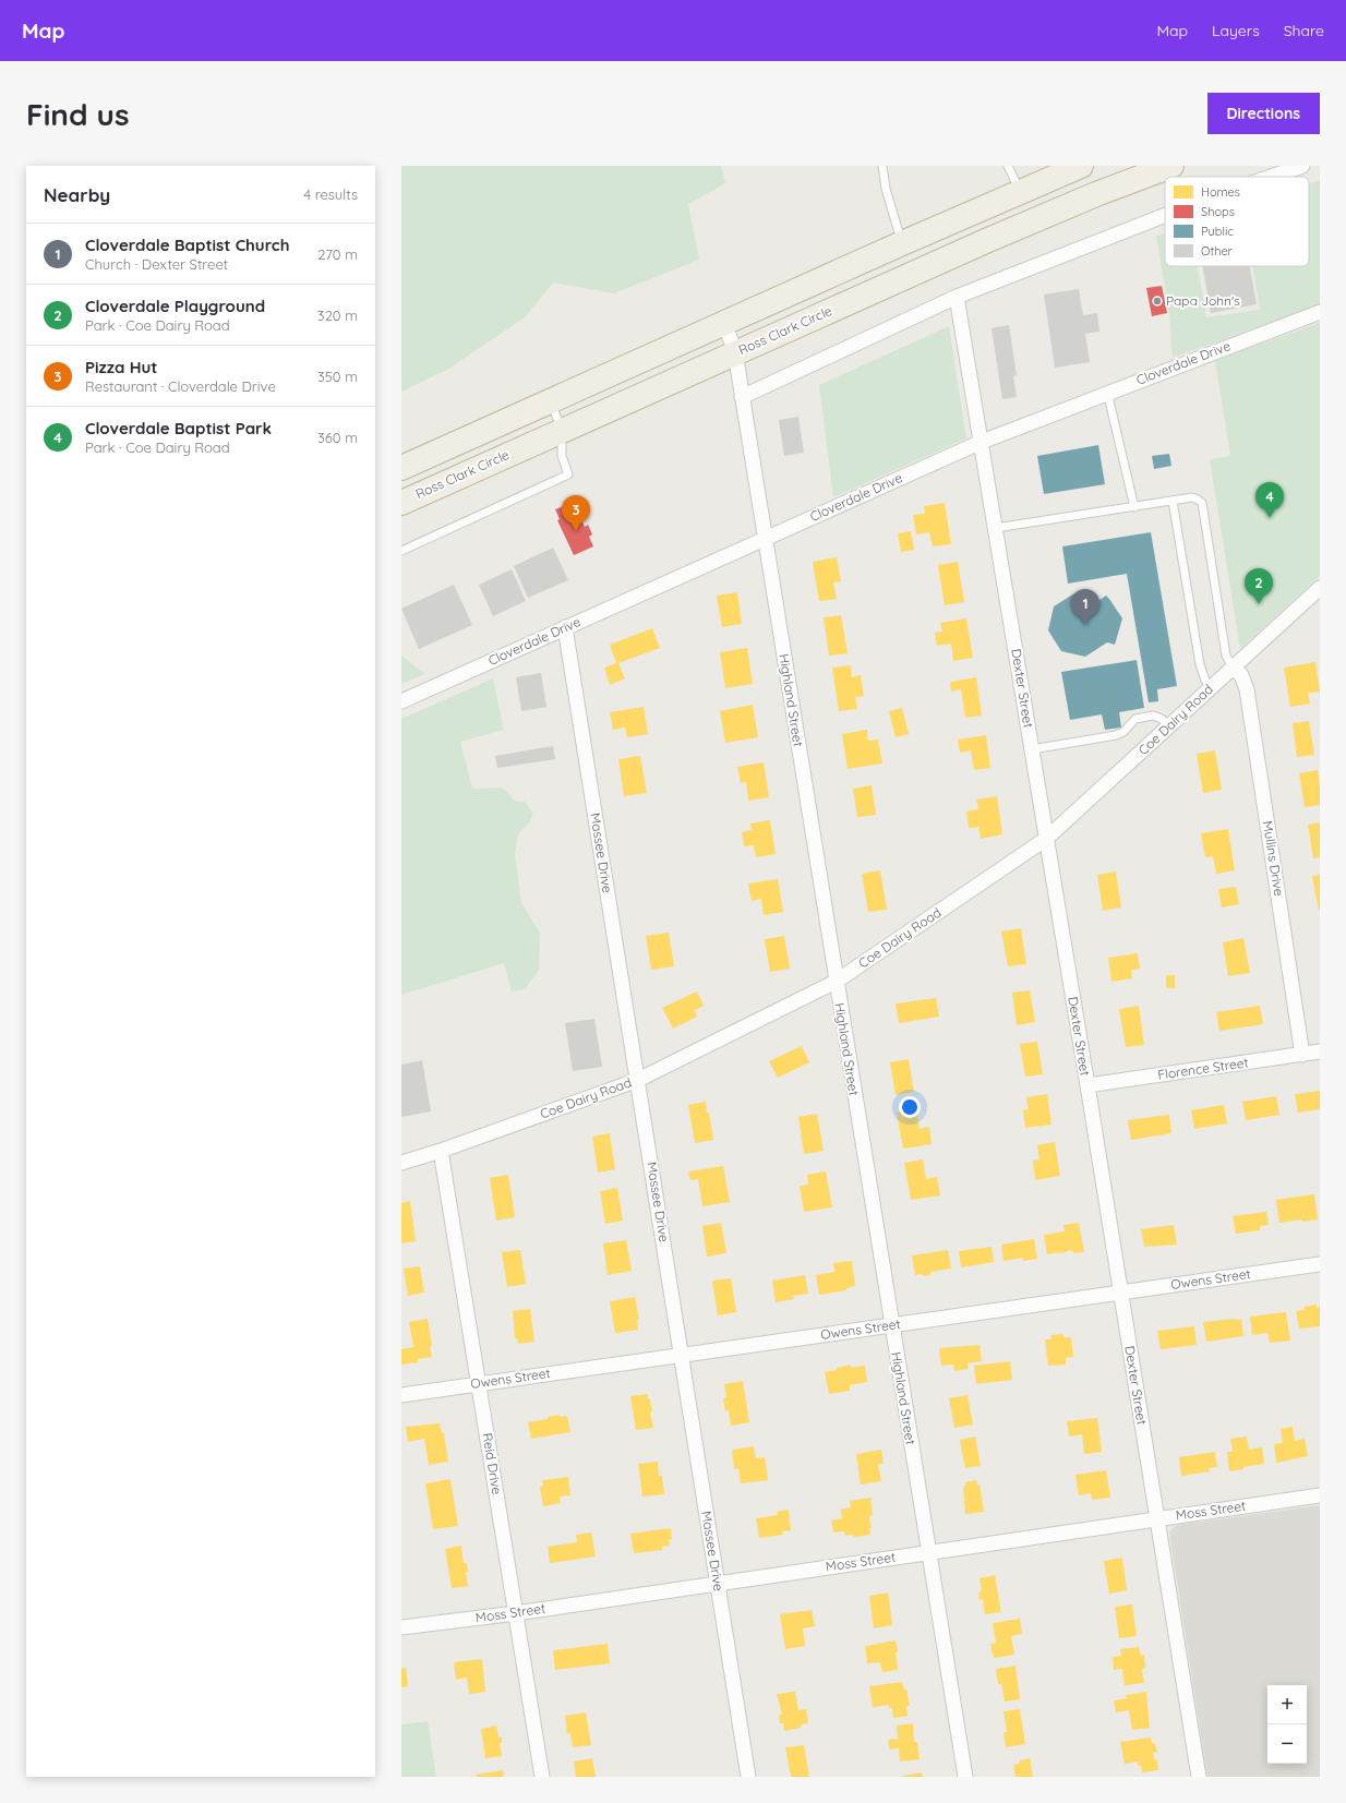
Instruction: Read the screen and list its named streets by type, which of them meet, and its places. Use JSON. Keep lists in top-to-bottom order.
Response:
{
  "streets": {
    "highway": ["Ross Clark Circle"],
    "street": [
      "Cloverdale Drive",
      "Dexter Street",
      "Highland Street",
      "Coe Dairy Road",
      "Massee Drive",
      "Mullins Drive",
      "Florence Street",
      "Owens Street",
      "Reid Drive",
      "Moss Street"
    ]
  },
  "crossings": [
    ["Ross Clark Circle", "Highland Street"],
    ["Cloverdale Drive", "Dexter Street"],
    ["Cloverdale Drive", "Highland Street"],
    ["Cloverdale Drive", "Massee Drive"],
    ["Dexter Street", "Coe Dairy Road"],
    ["Dexter Street", "Florence Street"],
    ["Dexter Street", "Owens Street"],
    ["Dexter Street", "Moss Street"],
    ["Highland Street", "Coe Dairy Road"],
    ["Highland Street", "Owens Street"],
    ["Highland Street", "Moss Street"],
    ["Coe Dairy Road", "Massee Drive"],
    ["Coe Dairy Road", "Mullins Drive"],
    ["Coe Dairy Road", "Reid Drive"],
    ["Massee Drive", "Owens Street"],
    ["Massee Drive", "Moss Street"],
    ["Mullins Drive", "Florence Street"],
    ["Owens Street", "Reid Drive"],
    ["Reid Drive", "Moss Street"]
  ],
  "places": ["Papa John's"],
  "legend": [
    "Homes",
    "Shops",
    "Public",
    "Other"
  ],
  "page": {
    "header": "Map",
    "nav": ["Map", "Layers", "Share"],
    "buttons": "Directions",
    "title": "Find us",
    "heading": ["Nearby", "4 results"],
    "list": [
      {
        "mark": "1",
        "name": "Cloverdale Baptist Church",
        "note": "Church · Dexter Street",
        "value": "270 m"
      },
      {
        "mark": "2",
        "name": "Cloverdale Playground",
        "note": "Park · Coe Dairy Road",
        "value": "320 m"
      },
      {
        "mark": "3",
        "name": "Pizza Hut",
        "note": "Restaurant · Cloverdale Drive",
        "value": "350 m"
      },
      {
        "mark": "4",
        "name": "Cloverdale Baptist Park",
        "note": "Park · Coe Dairy Road",
        "value": "360 m"
      }
    ],
    "pins": [
      "4",
      "3",
      "2",
      "1"
    ],
    "map_buttons": ["+", "−"]
  }
}
